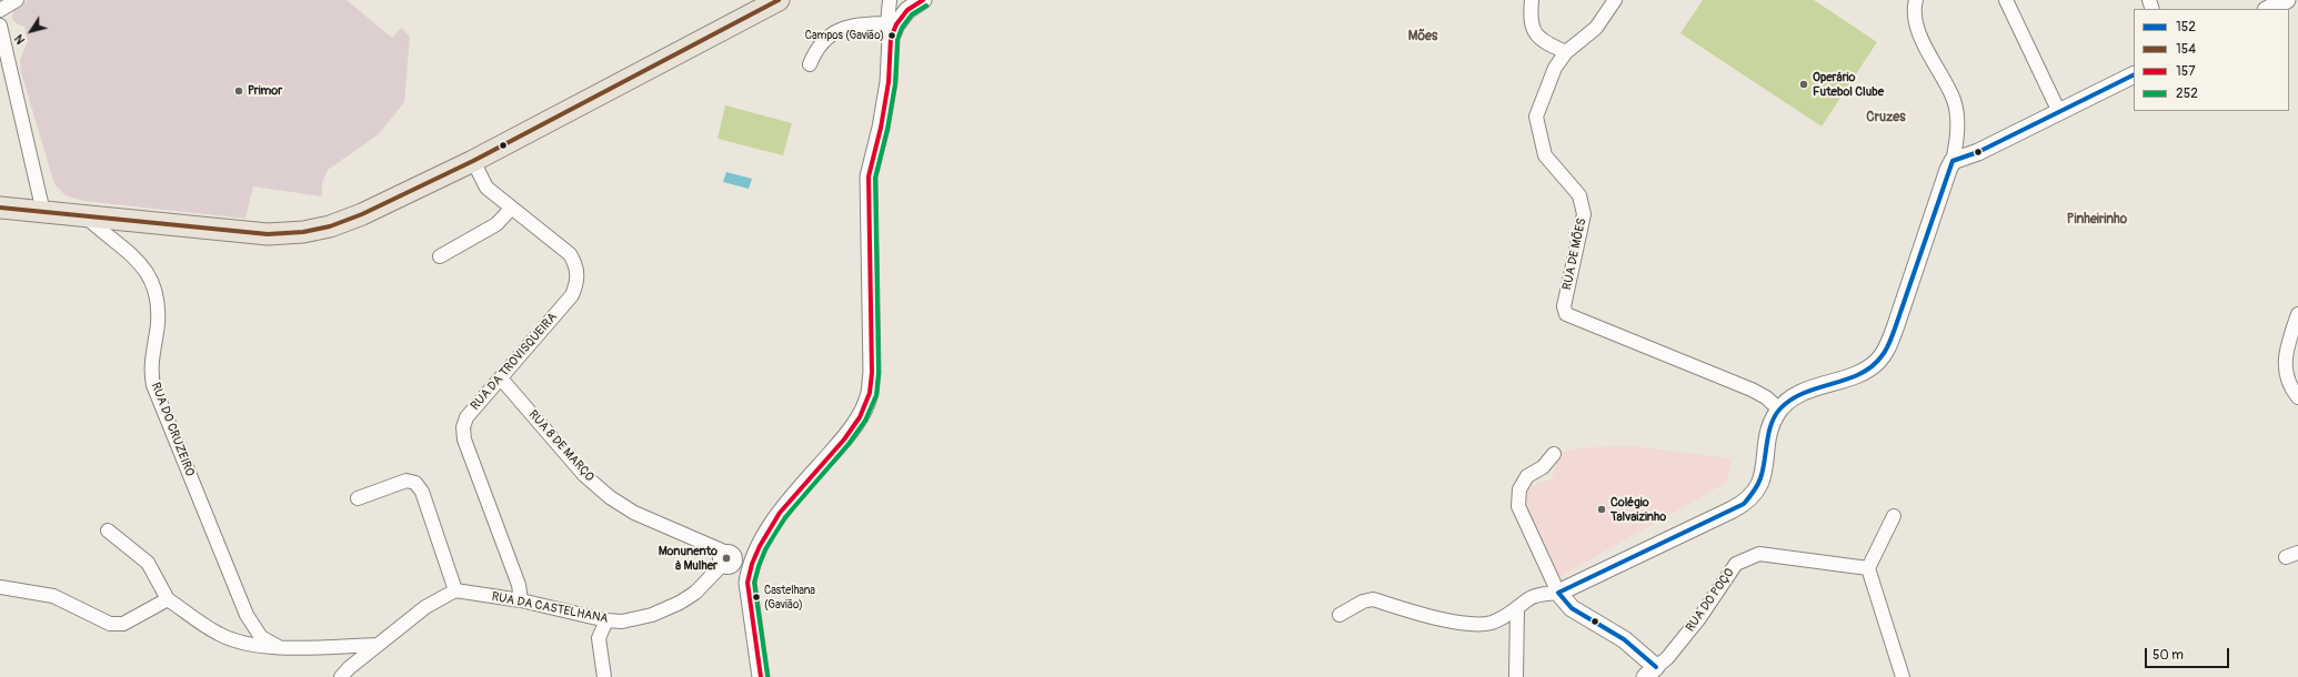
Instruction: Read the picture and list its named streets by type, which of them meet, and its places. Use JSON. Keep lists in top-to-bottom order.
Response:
{
  "streets": {
    "street": [
      "RUA DE MÕES",
      "RUA DA TROVISQUEIRA",
      "RUA DO CRUZEIRO",
      "RUA 8 DE MARÇO",
      "RUA DO POÇO",
      "RUA DA CASTELHANA"
    ]
  },
  "crossings": [
    ["RUA DA TROVISQUEIRA", "RUA 8 DE MARÇO"],
    ["RUA DA TROVISQUEIRA", "RUA DA CASTELHANA"]
  ],
  "districts": ["Mões", "Cruzes", "Pinheirinho"],
  "places": [
    "Campos (Gavião)",
    "Operário Futebol Clube",
    "Primor",
    "Colégio Talvaizinho",
    "Monunento à Mulher",
    "Castelhana (Gavião)"
  ],
  "lines": [
    "transit line 154",
    "transit line 157",
    "transit line 252",
    "transit line 152"
  ],
  "legend": [
    "152",
    "154",
    "157",
    "252"
  ],
  "scale_bar": "50 m",
  "north": "bottom left"
}
